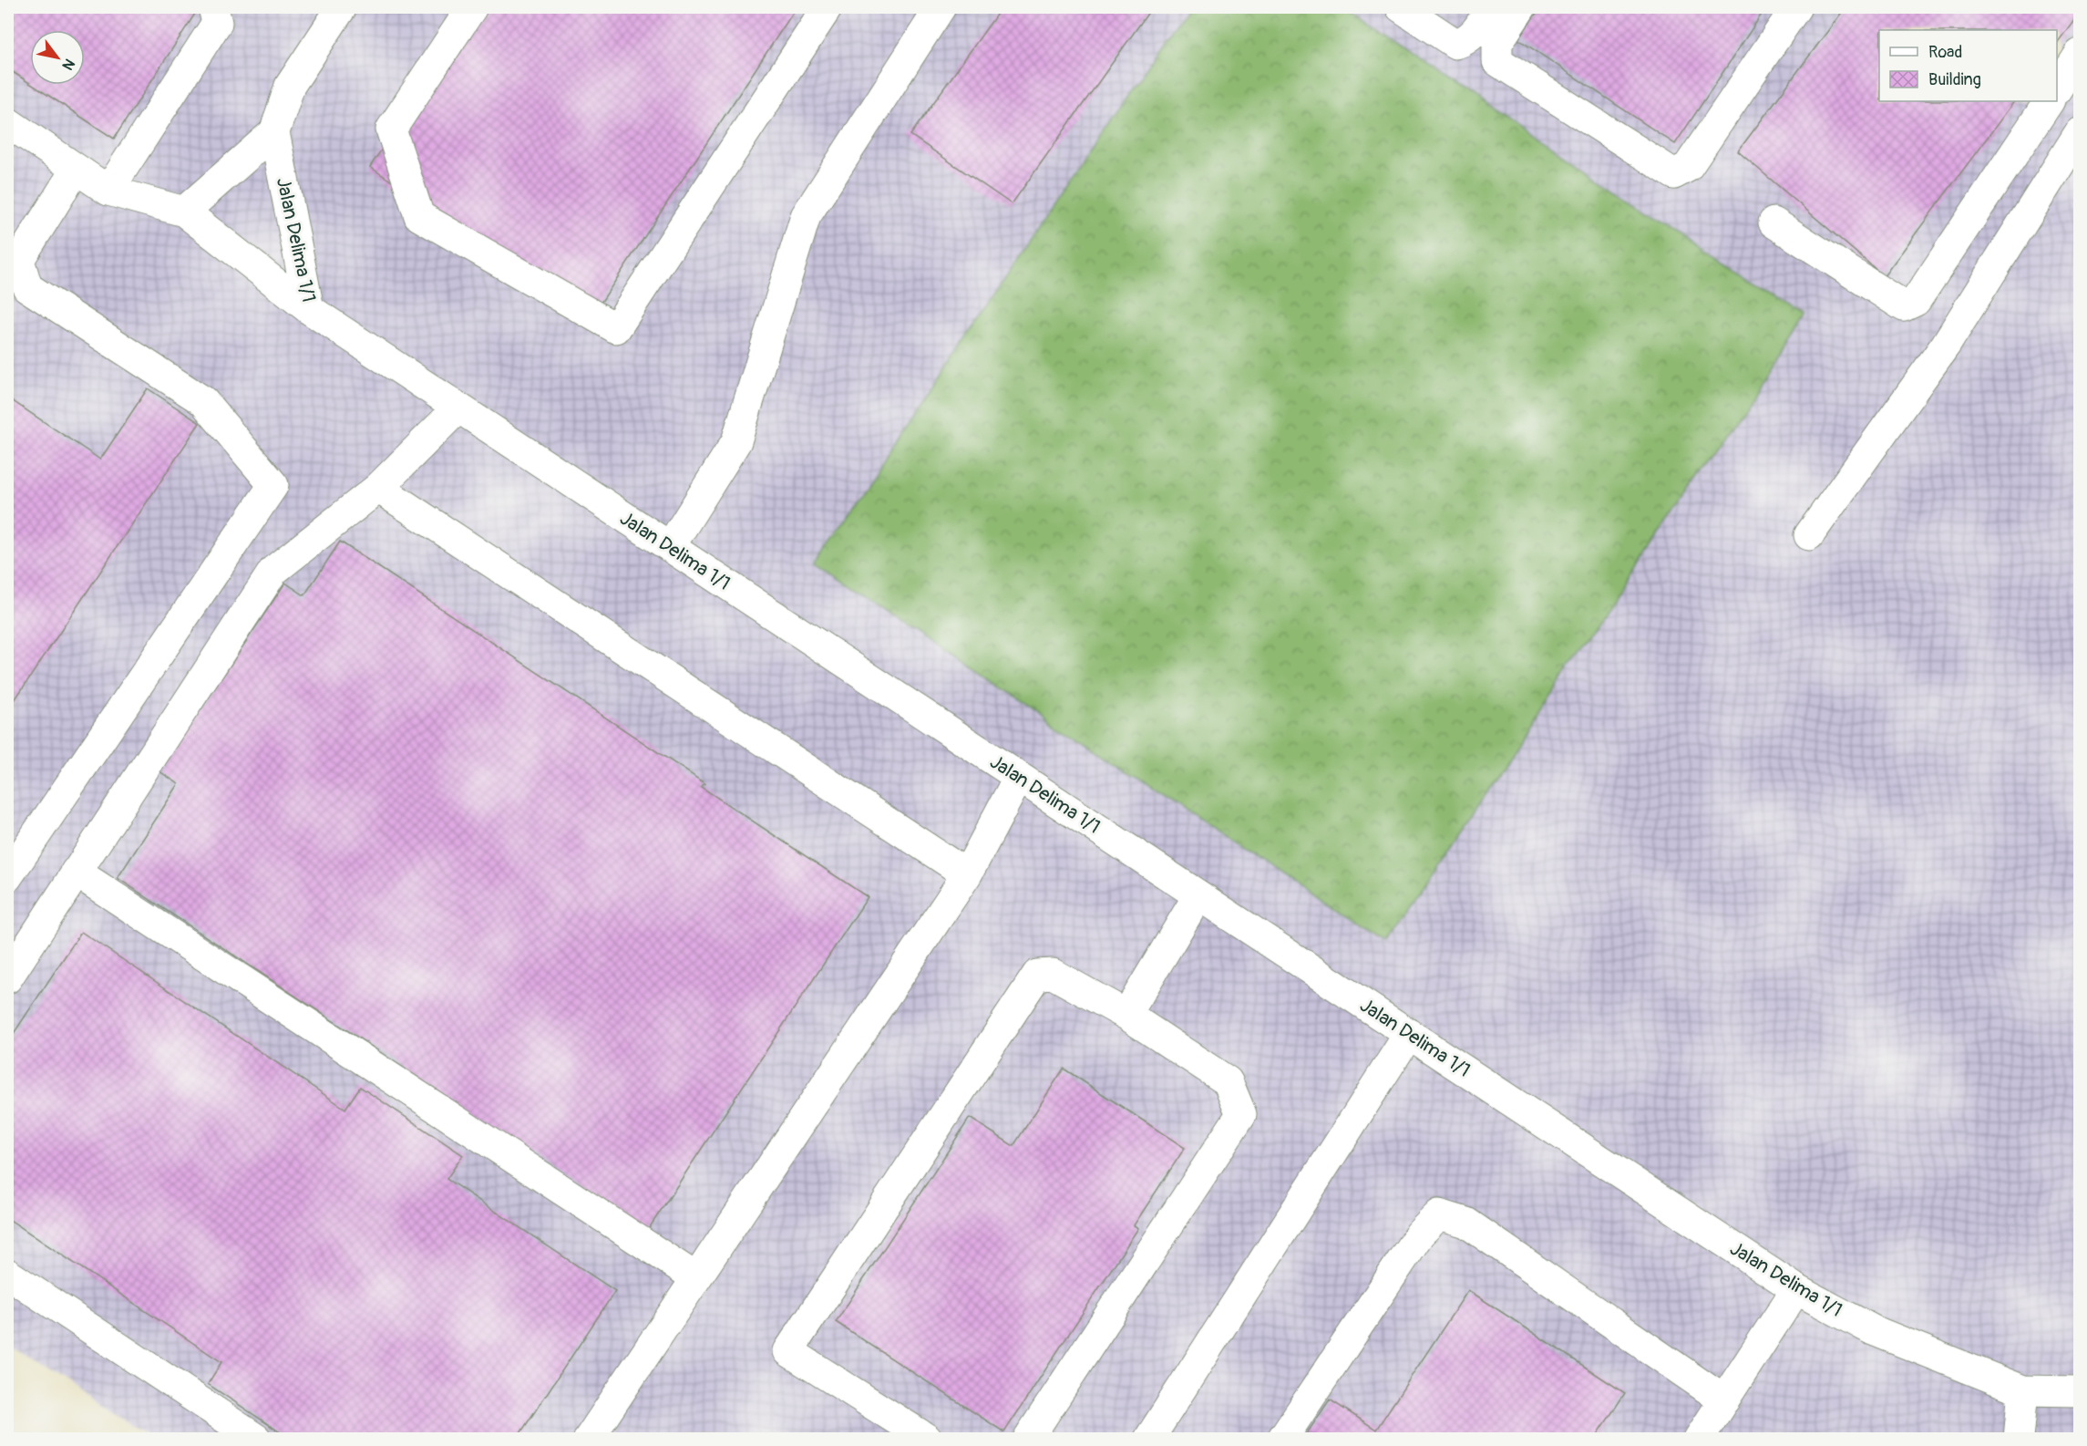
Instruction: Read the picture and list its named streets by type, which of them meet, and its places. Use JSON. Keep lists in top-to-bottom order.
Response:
{
  "streets": {
    "street": ["Jalan Delima 1/1"]
  },
  "legend": ["Road", "Building"],
  "north": "bottom right"
}
